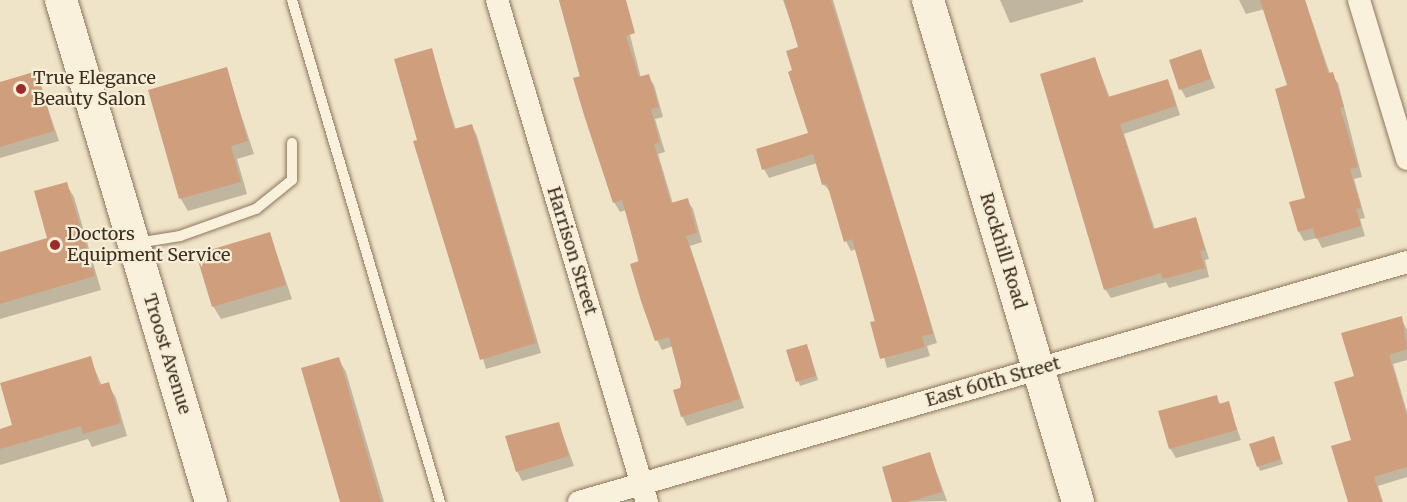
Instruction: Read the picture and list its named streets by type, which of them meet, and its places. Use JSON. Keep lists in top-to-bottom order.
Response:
{
  "streets": {
    "main road": ["Rockhill Road", "Troost Avenue"],
    "street": ["Harrison Street", "East 60th Street"]
  },
  "crossings": [
    ["Harrison Street", "East 60th Street"],
    ["Rockhill Road", "East 60th Street"]
  ],
  "places": ["True Elegance Beauty Salon", "Doctors Equipment Service"]
}
